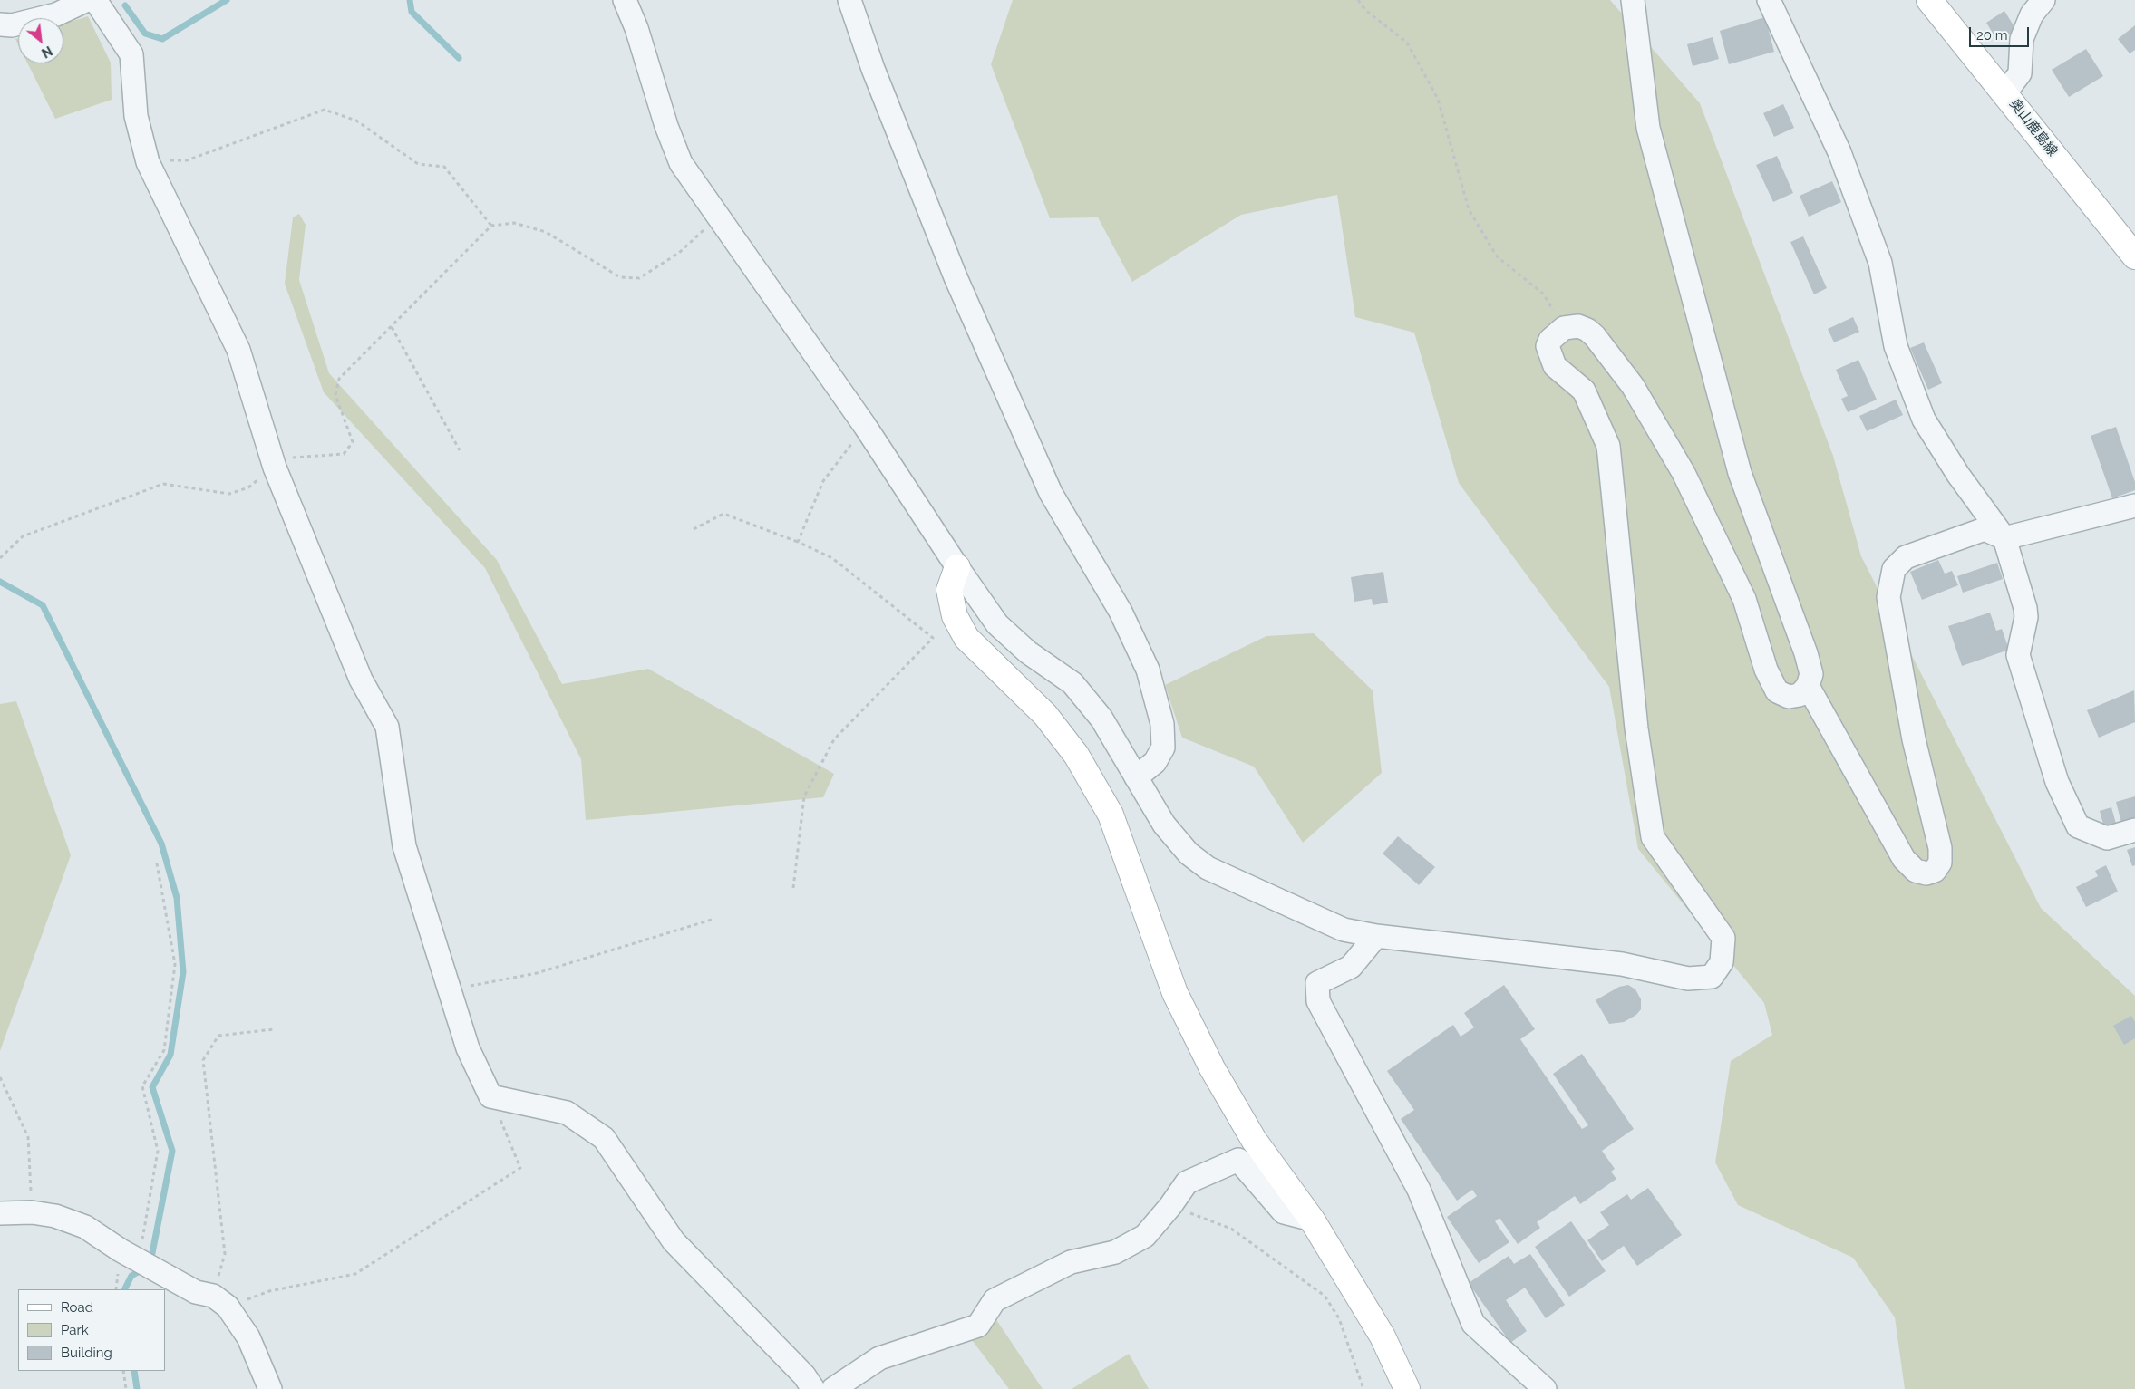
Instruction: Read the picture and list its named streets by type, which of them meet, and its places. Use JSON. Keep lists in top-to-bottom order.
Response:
{
  "streets": {
    "street": ["奥山鹿島線"]
  },
  "legend": ["Road", "Park", "Building"],
  "scale_bar": "20 m",
  "north": "bottom right"
}
